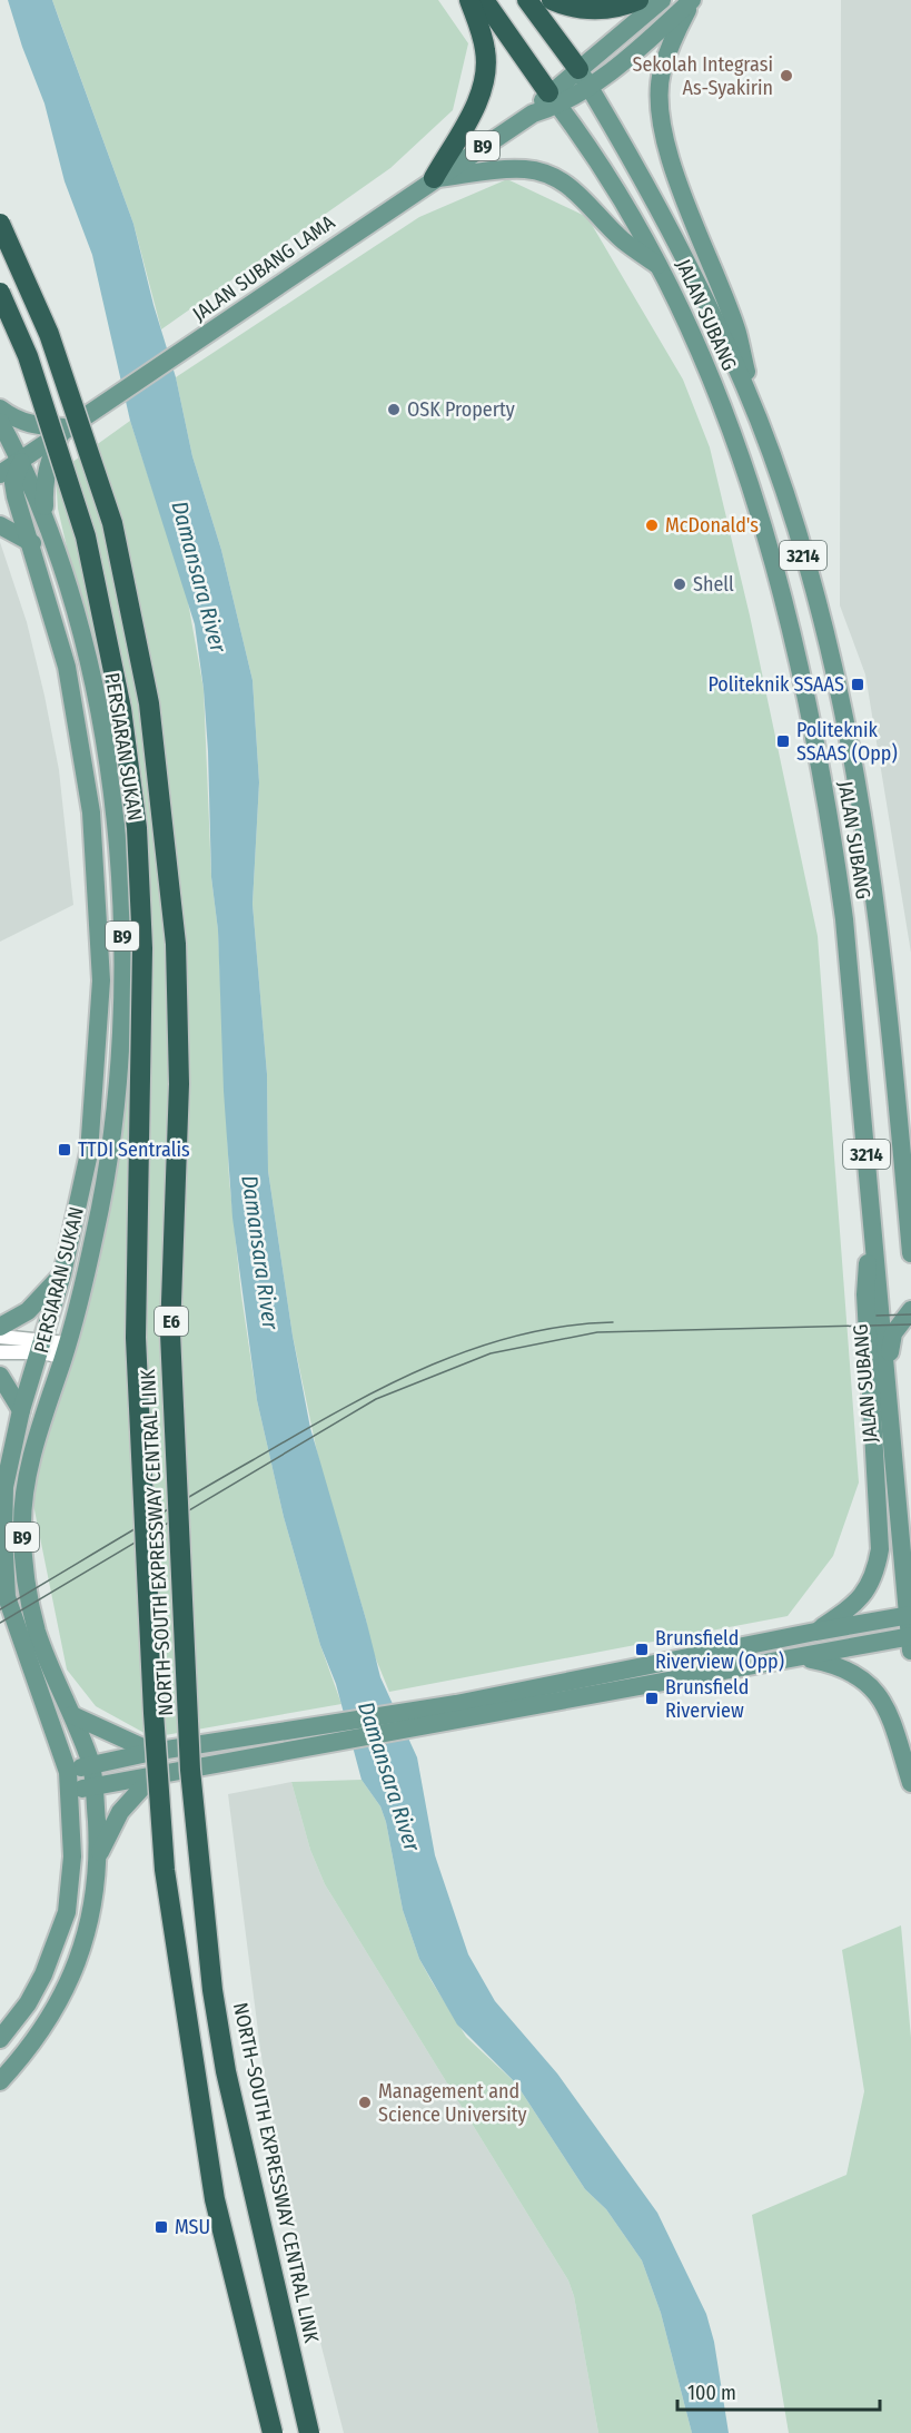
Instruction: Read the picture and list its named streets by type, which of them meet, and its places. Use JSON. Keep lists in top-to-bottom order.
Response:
{
  "streets": {
    "highway": ["E6", "NORTH–SOUTH EXPRESSWAY CENTRAL LINK"],
    "main road": [
      "B9",
      "JALAN SUBANG LAMA",
      "JALAN SUBANG",
      "3214",
      "PERSIARAN SUKAN"
    ]
  },
  "crossings": [
    ["B9", "JALAN SUBANG LAMA"],
    ["B9", "JALAN SUBANG"],
    ["JALAN SUBANG LAMA", "JALAN SUBANG"],
    ["JALAN SUBANG LAMA", "PERSIARAN SUKAN"]
  ],
  "water": ["Damansara River"],
  "places": {
    "other": [
      "Sekolah Integrasi As-Syakirin",
      "OSK Property",
      "McDonald's",
      "Shell",
      "Management and Science University"
    ],
    "transit": [
      "Politeknik SSAAS",
      "Politeknik SSAAS (Opp)",
      "TTDI Sentralis",
      "Brunsfield Riverview (Opp)",
      "Brunsfield Riverview",
      "MSU"
    ]
  },
  "scale_bar": "100 m"
}
